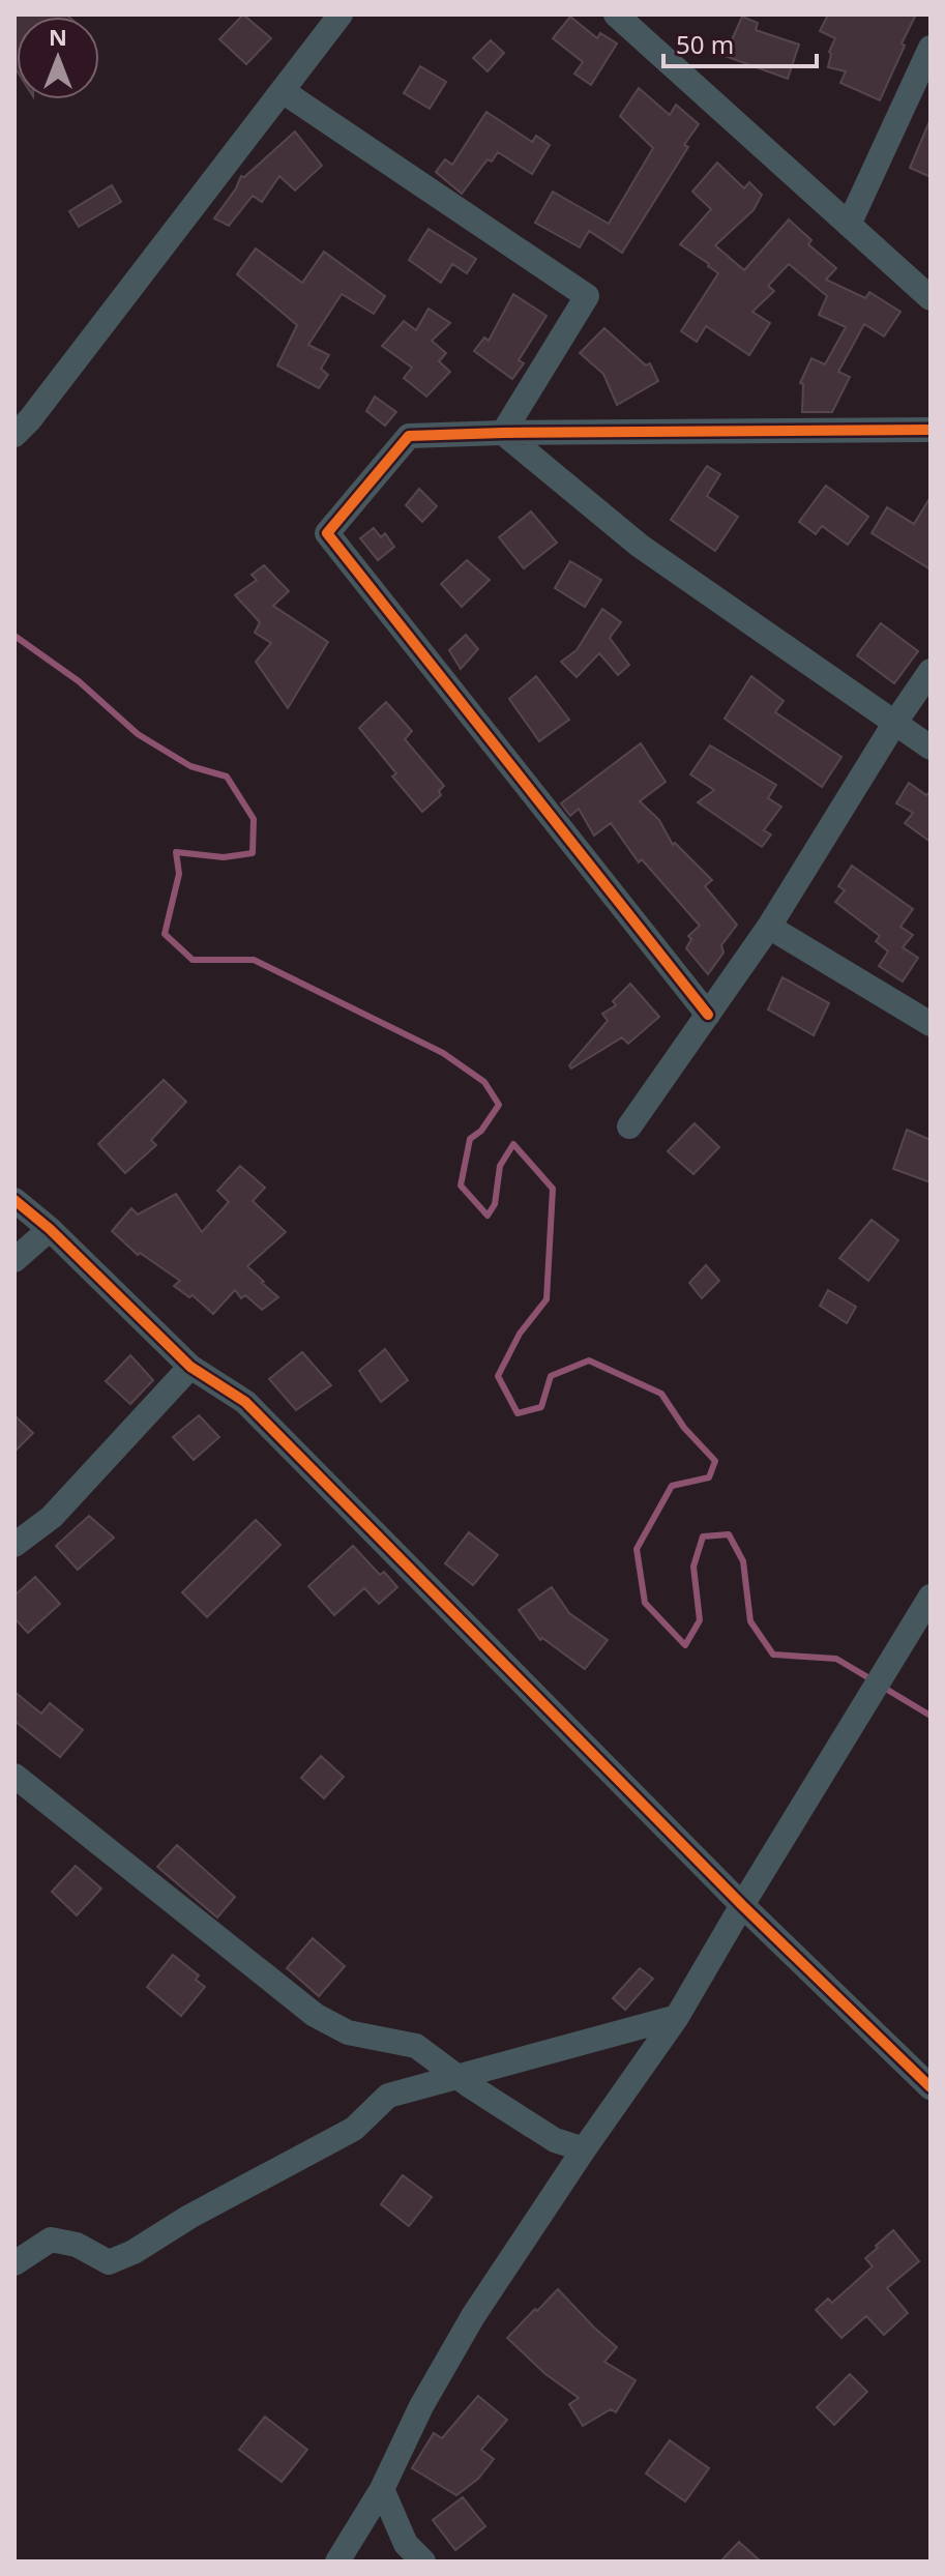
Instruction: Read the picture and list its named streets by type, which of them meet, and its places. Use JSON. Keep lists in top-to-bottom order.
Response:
{
  "scale_bar": "50 m",
  "north": "top"
}
